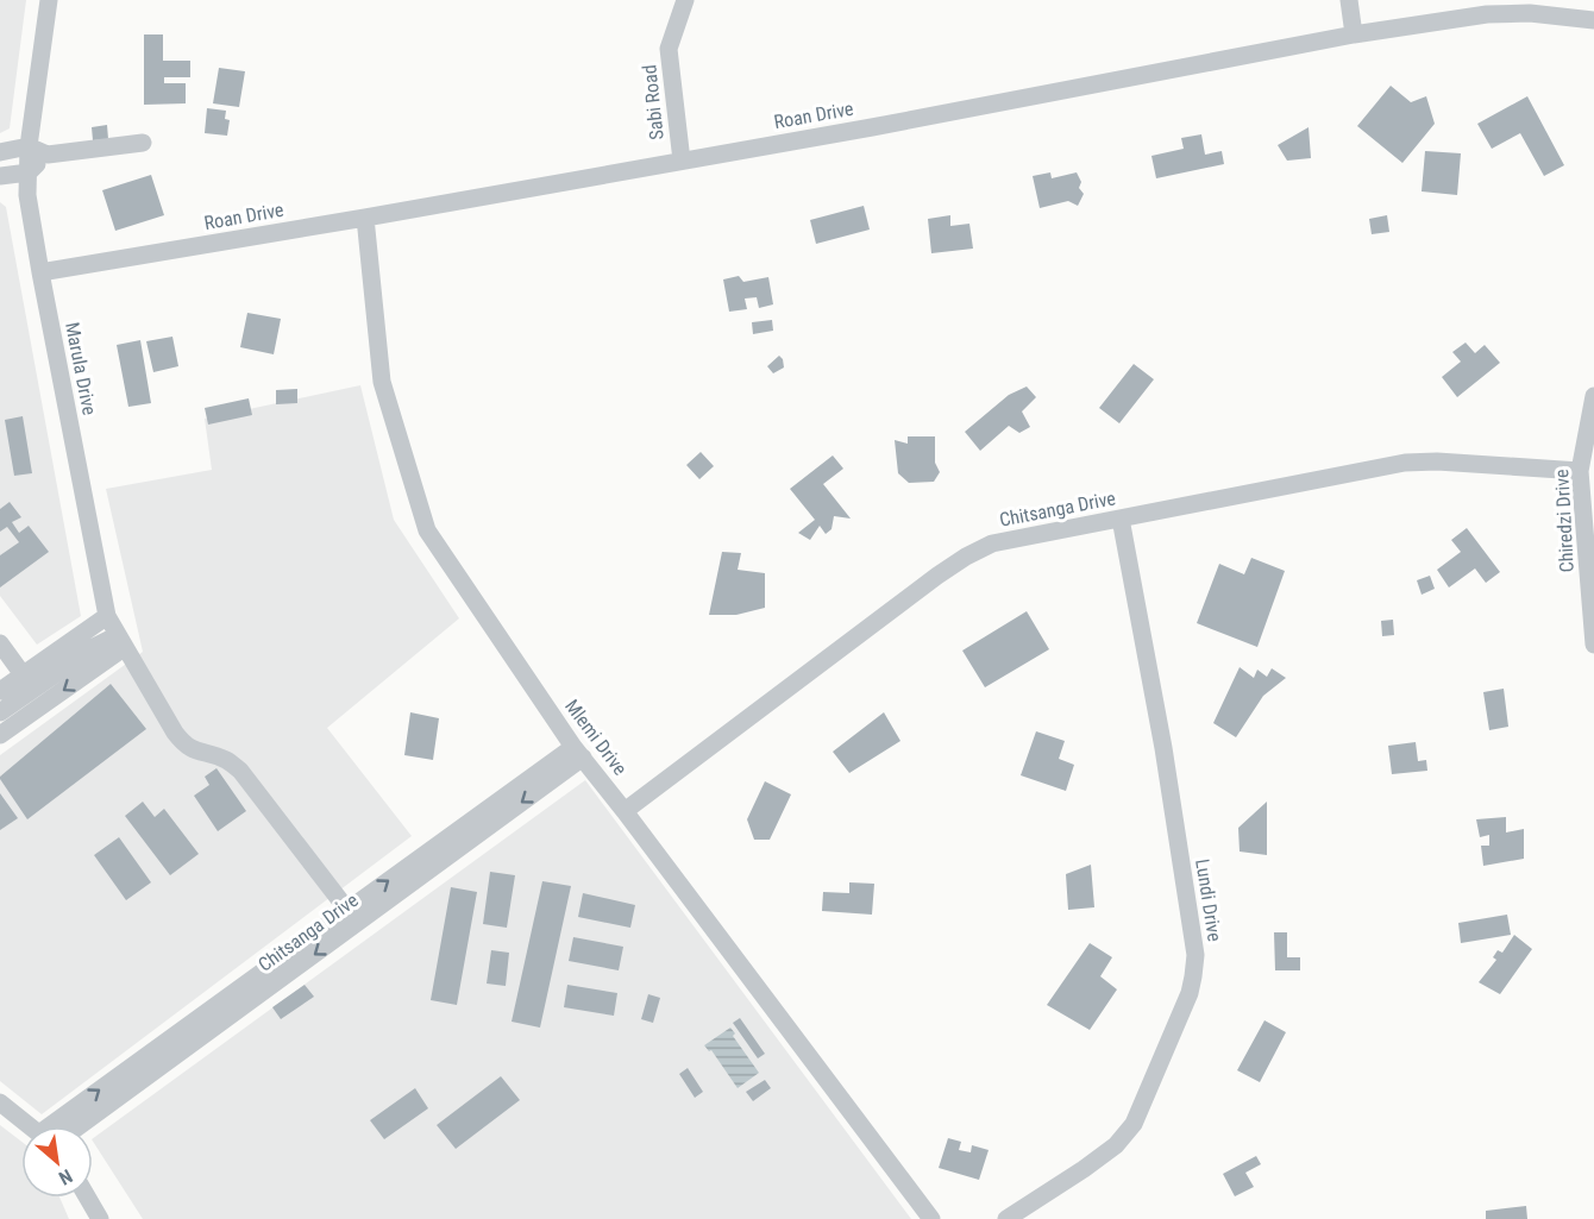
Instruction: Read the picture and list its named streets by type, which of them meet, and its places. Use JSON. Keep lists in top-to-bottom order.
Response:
{
  "streets": {
    "street": [
      "Sabi Road",
      "Roan Drive",
      "Marula Drive",
      "Chitsanga Drive",
      "Chiredzi Drive",
      "Mlemi Drive",
      "Lundi Drive"
    ]
  },
  "crossings": [
    ["Sabi Road", "Roan Drive"],
    ["Roan Drive", "Marula Drive"],
    ["Roan Drive", "Mlemi Drive"],
    ["Chitsanga Drive", "Chiredzi Drive"],
    ["Chitsanga Drive", "Mlemi Drive"],
    ["Chitsanga Drive", "Lundi Drive"]
  ],
  "north": "bottom right"
}
